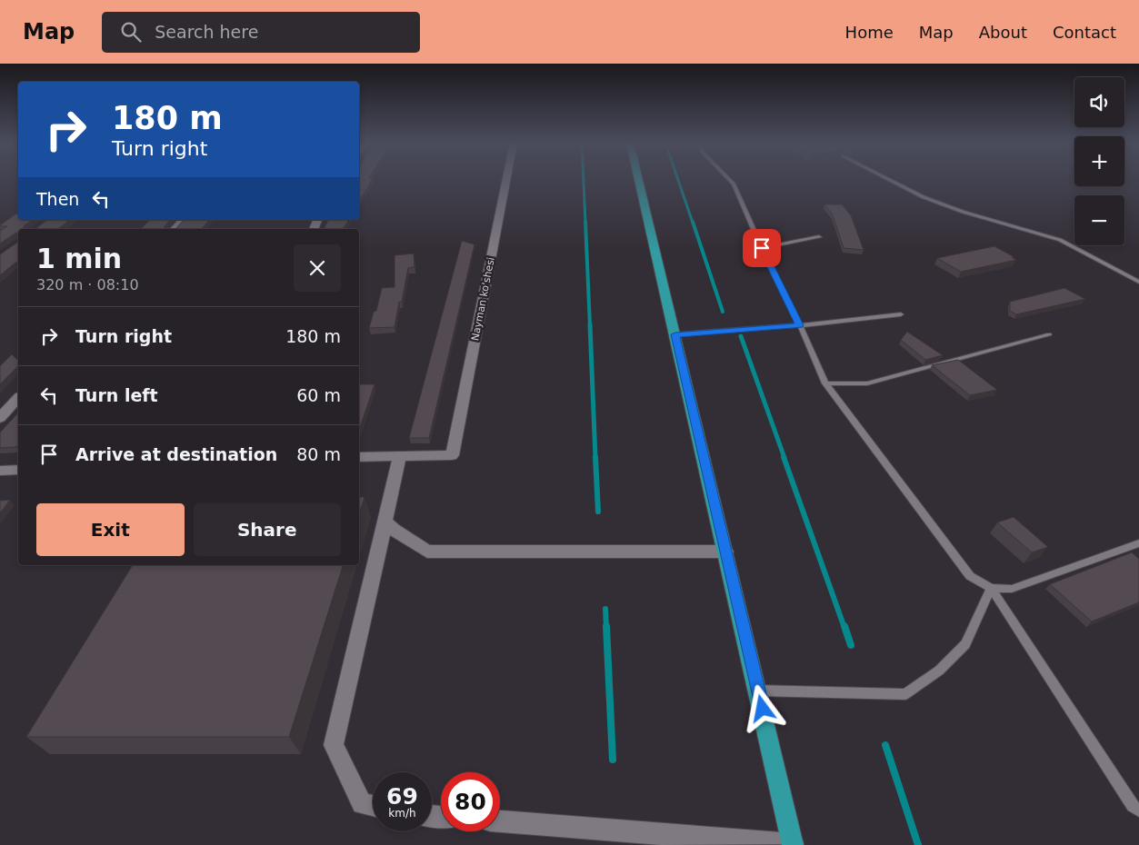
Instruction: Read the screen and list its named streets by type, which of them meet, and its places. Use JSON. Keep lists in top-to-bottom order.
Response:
{
  "streets": {
    "street": ["Nayman ko'shesi"]
  },
  "page": {
    "header": "Map",
    "search": "Search here",
    "nav": [
      "Home",
      "Map",
      "About",
      "Contact"
    ],
    "map_buttons": ["+", "−"],
    "turn": ["180 m", "Turn right"],
    "then": "Then",
    "heading": ["1 min", "320 m · 08:10"],
    "list": [
      {
        "name": "Turn right",
        "value": "180 m"
      },
      {
        "name": "Turn left",
        "value": "60 m"
      },
      {
        "name": "Arrive at destination",
        "value": "80 m"
      }
    ],
    "buttons": ["Exit", "Share"],
    "speed": "69 km/h",
    "limit": "80"
  }
}
